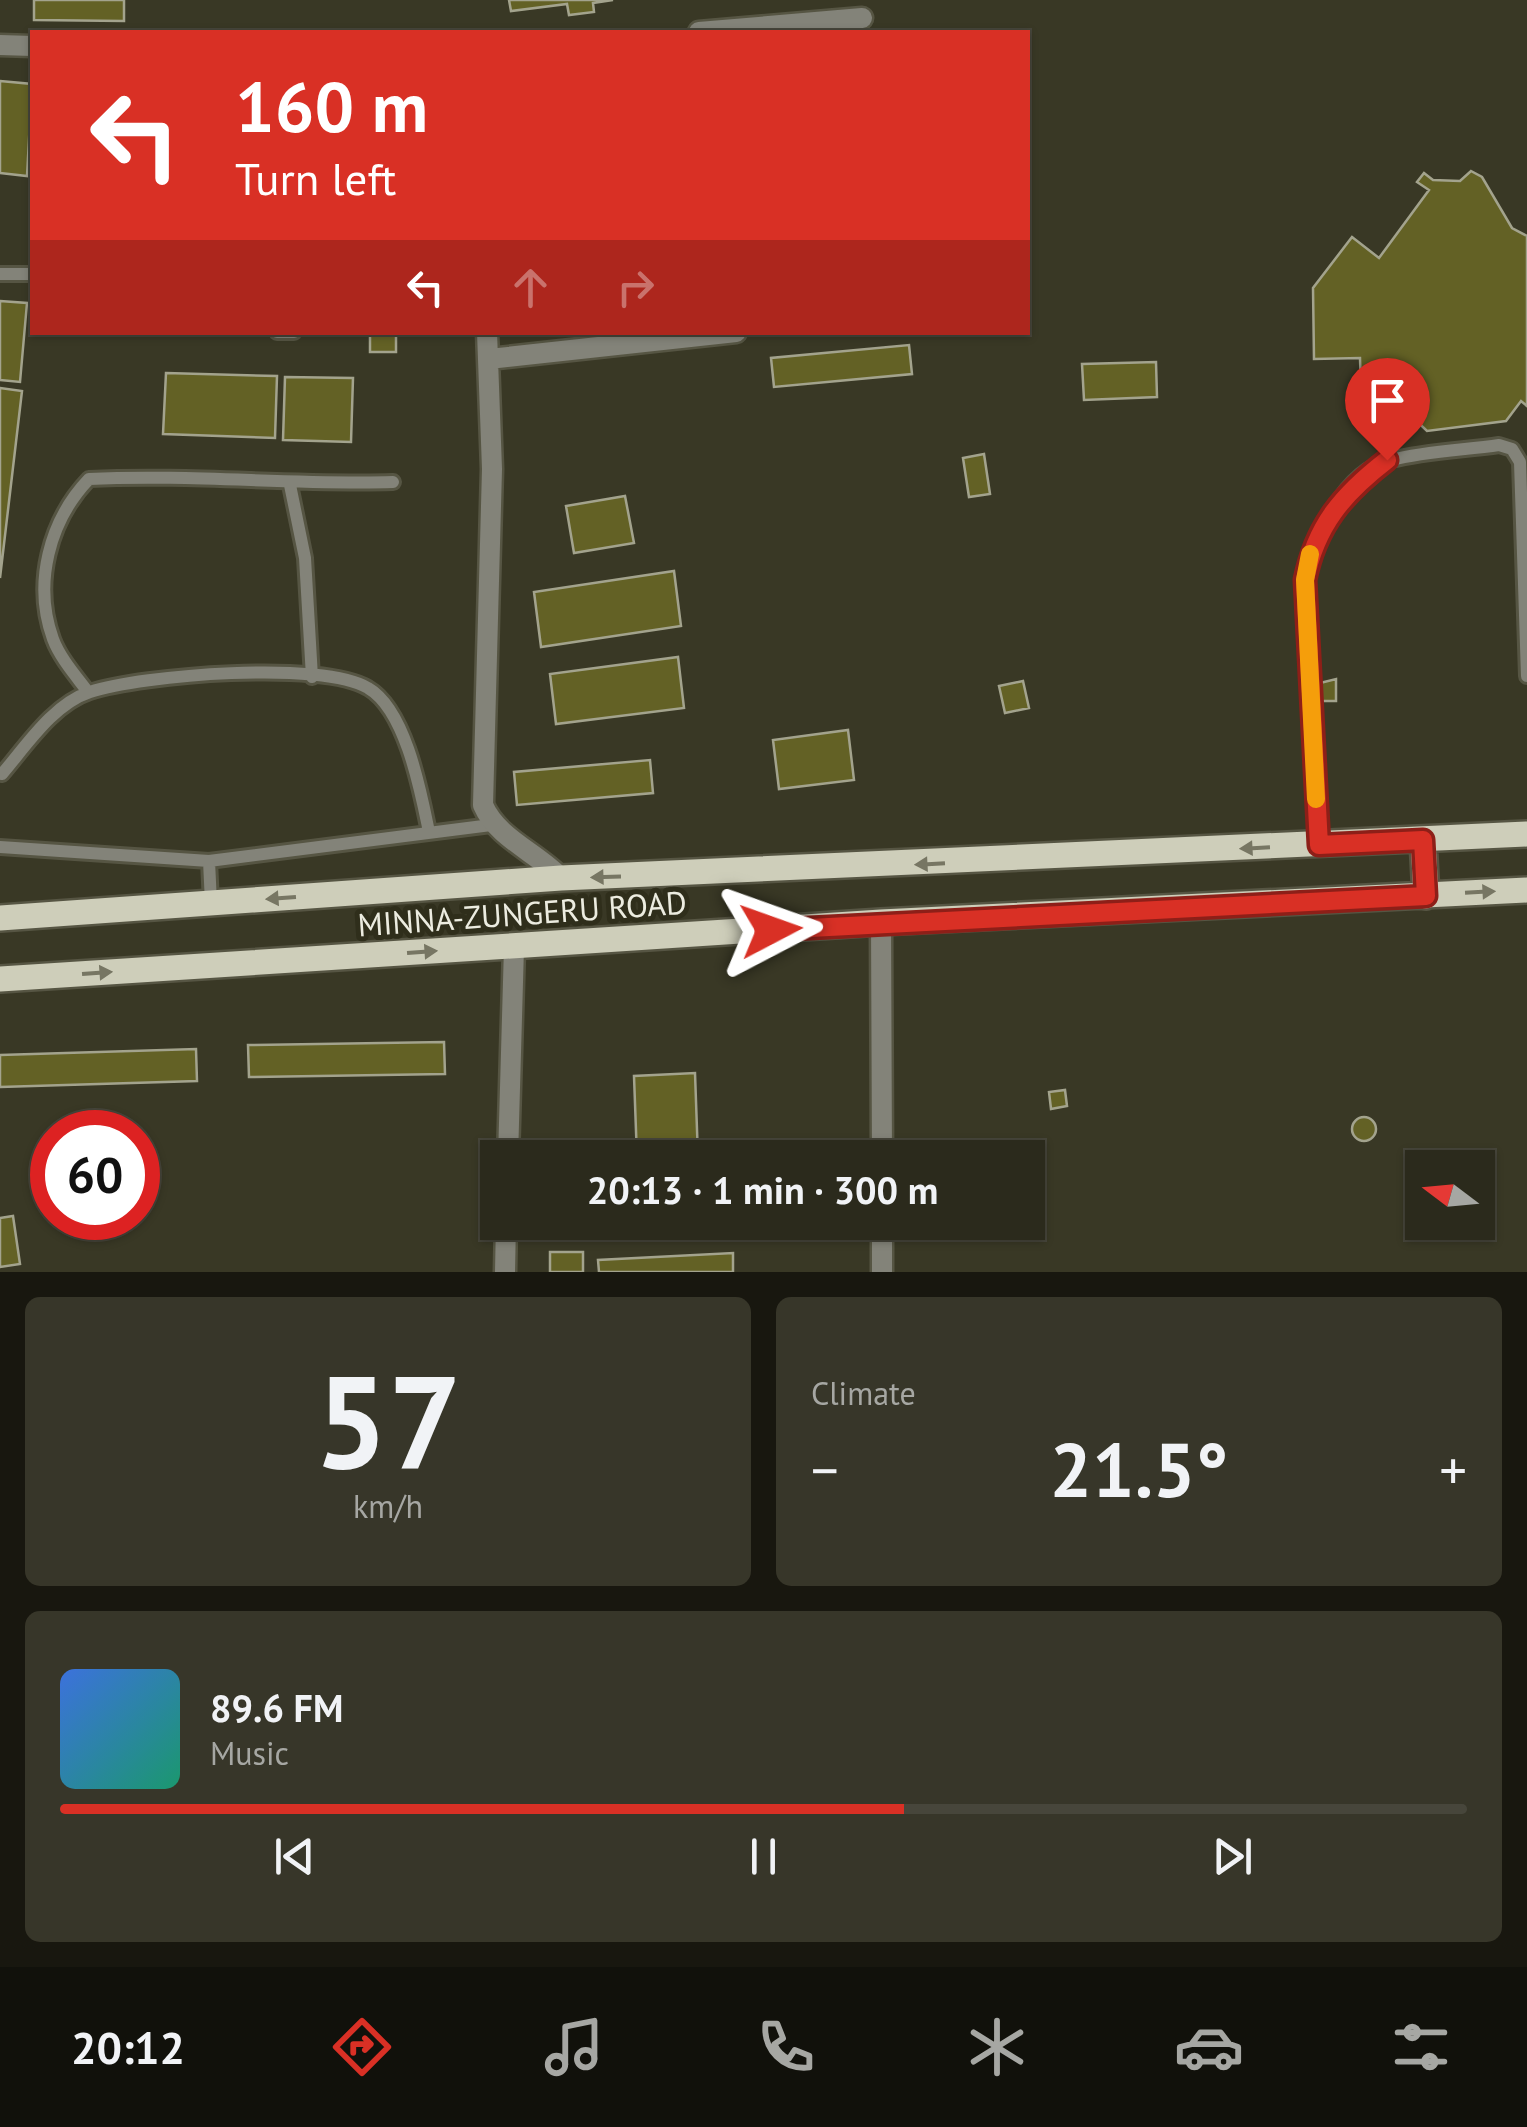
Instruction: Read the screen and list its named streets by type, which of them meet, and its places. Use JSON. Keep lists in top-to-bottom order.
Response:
{
  "streets": {
    "main road": ["MINNA-ZUNGERU ROAD"]
  },
  "north": "left",
  "page": {
    "turn": ["160 m", "Turn left"],
    "limit": "60",
    "trip": "20:13 · 1 min · 300 m",
    "tile": [
      ["57", "km/h"],
      "Climate"
    ],
    "heat": ["−", "21.5°", "+"],
    "song": ["89.6 FM", "Music"],
    "tabs": "20:12"
  }
}
